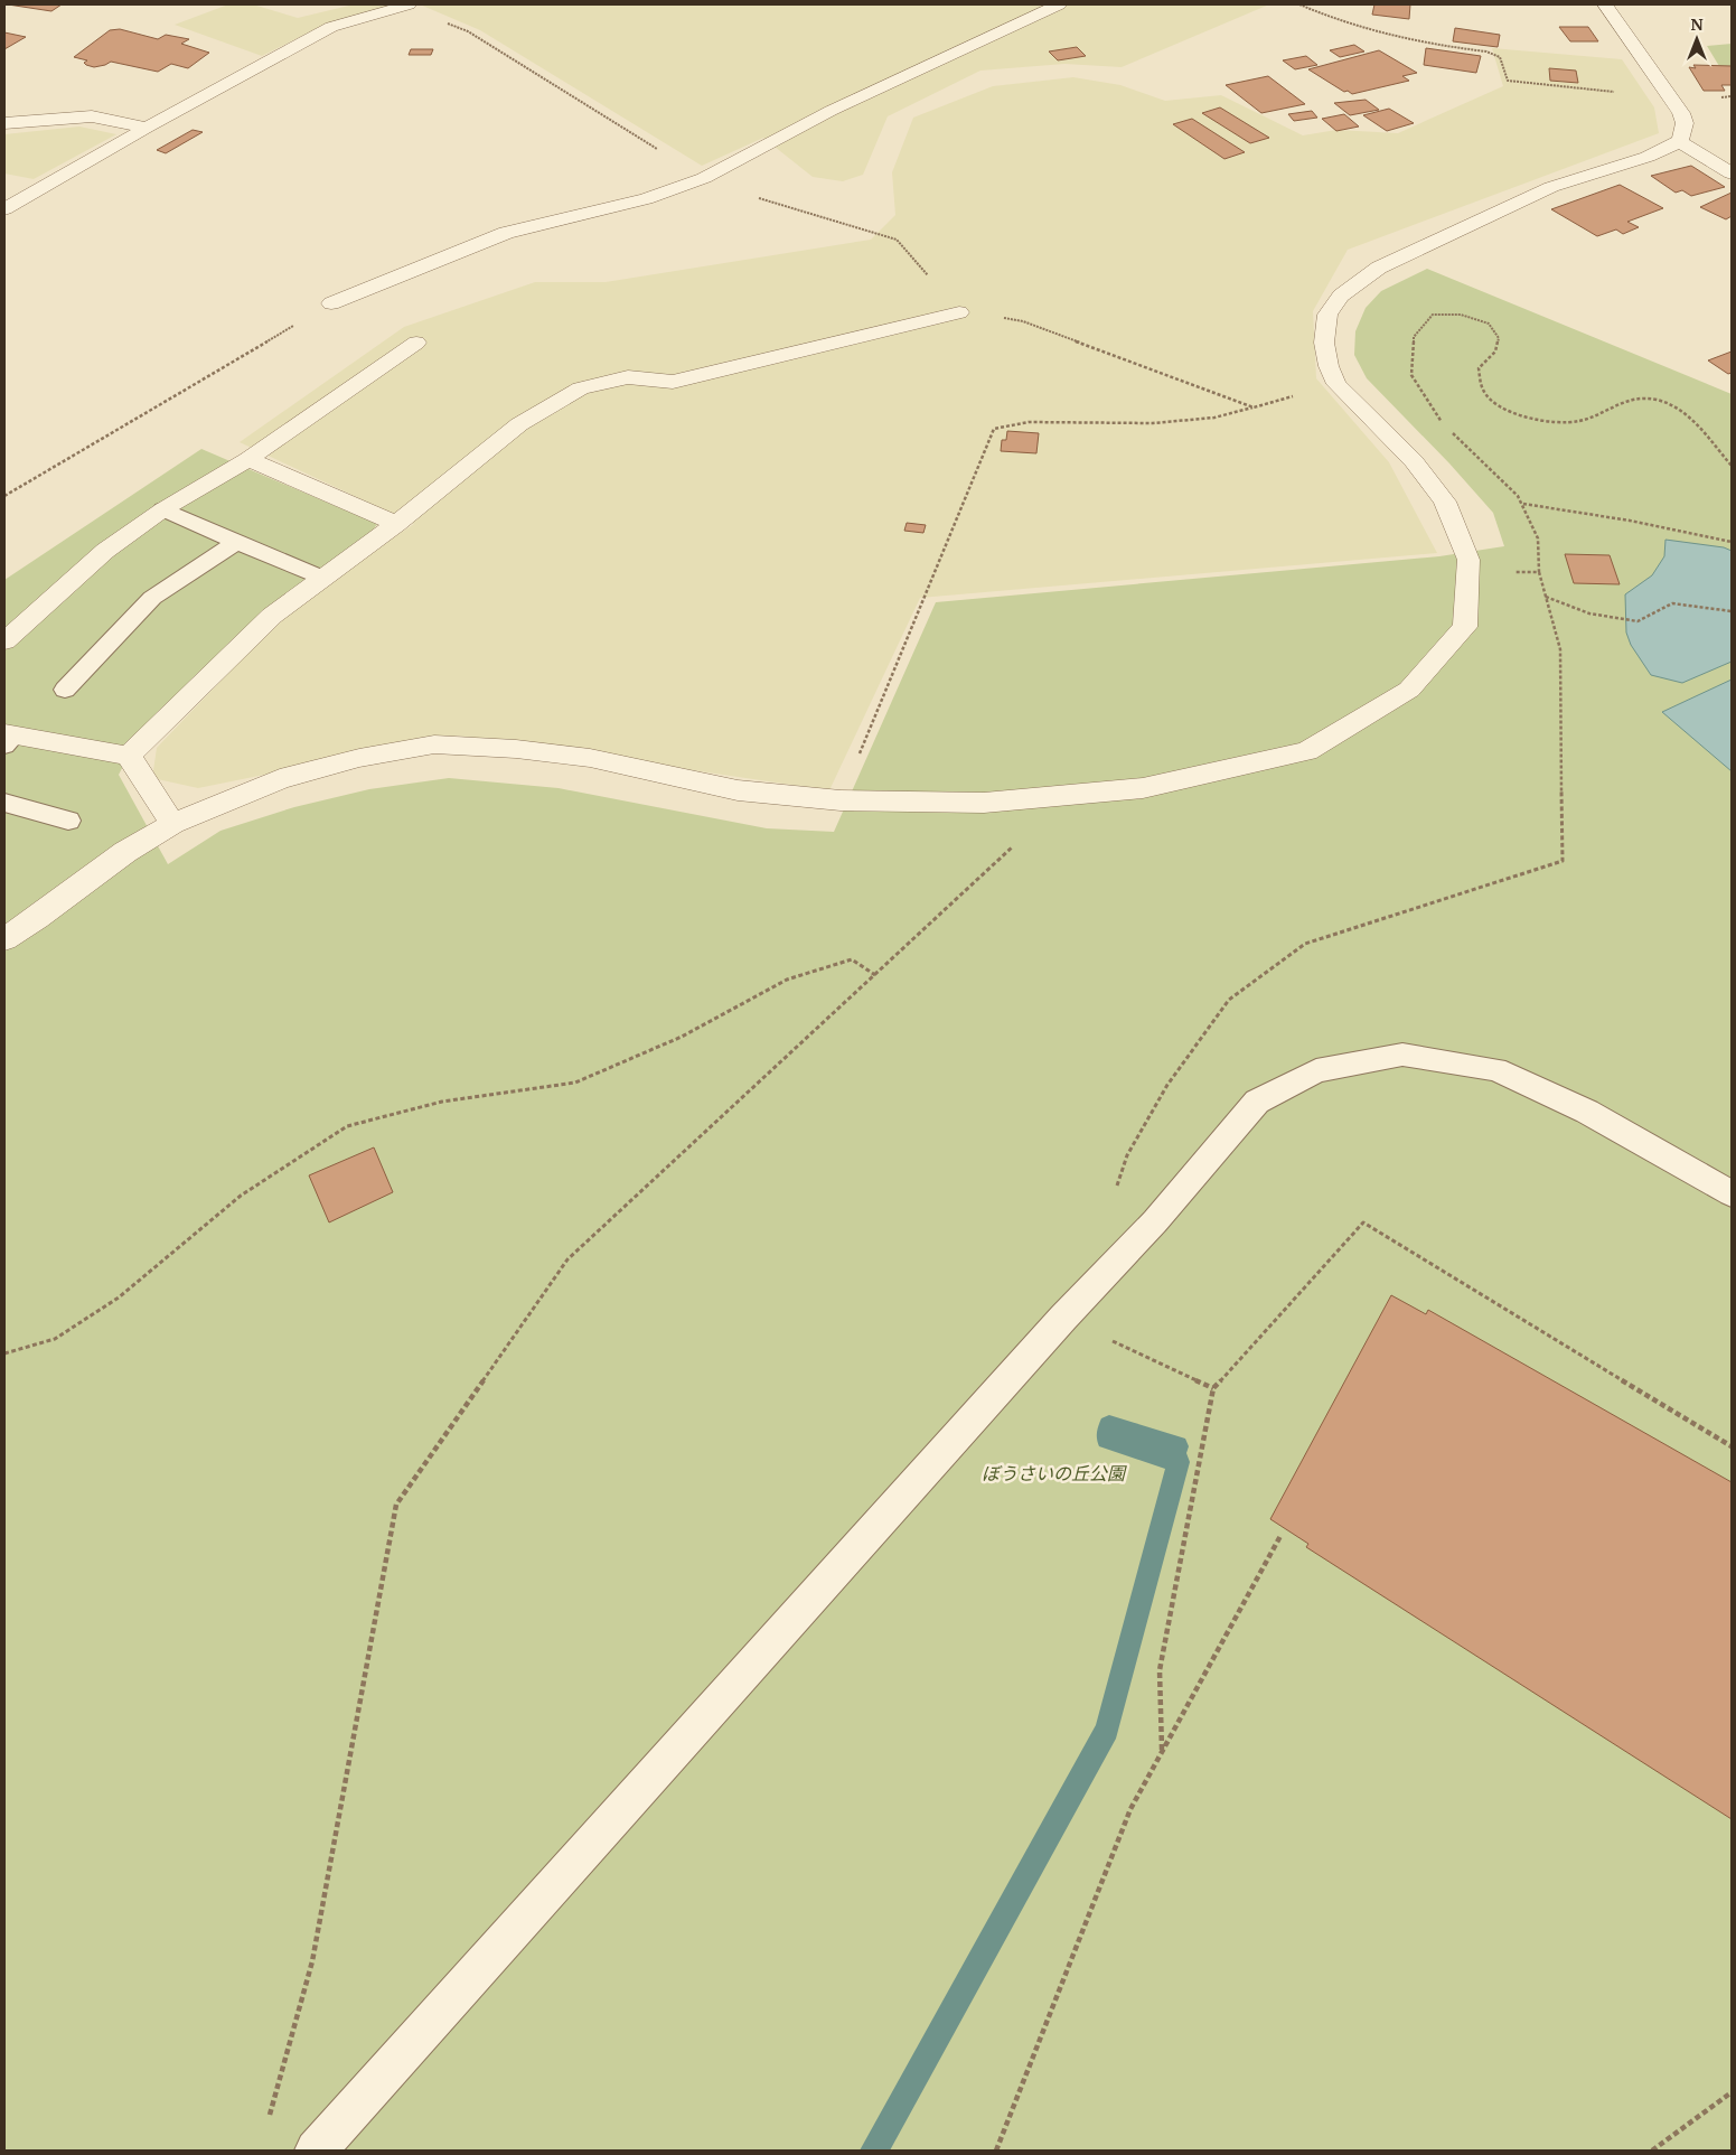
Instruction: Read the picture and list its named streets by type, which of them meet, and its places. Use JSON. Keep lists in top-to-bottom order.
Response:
{
  "parks": ["ぼうさいの丘公園"],
  "north": "top"
}
